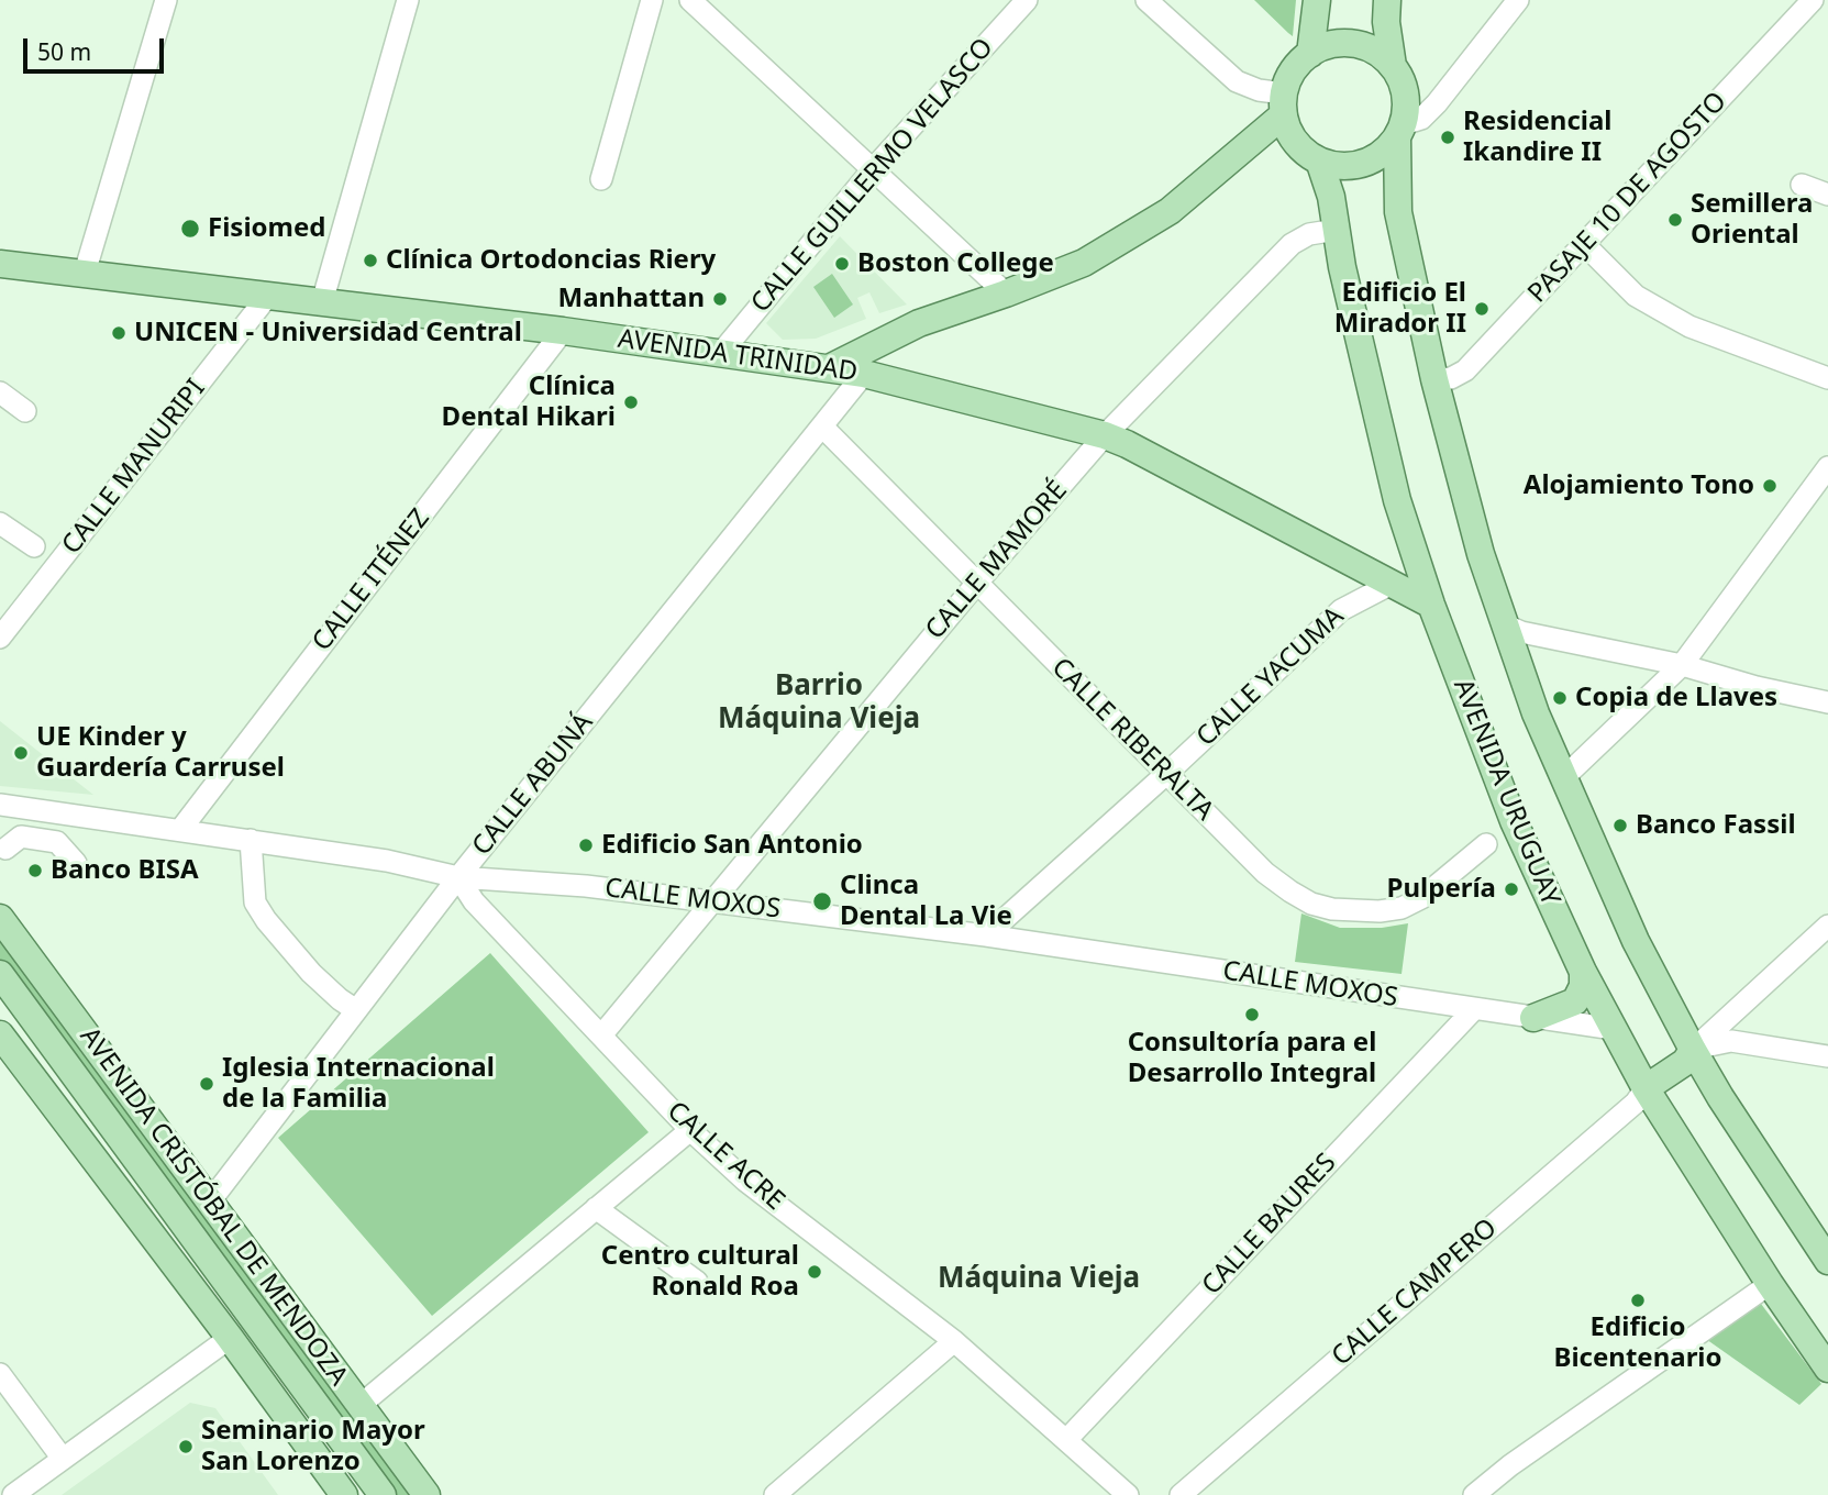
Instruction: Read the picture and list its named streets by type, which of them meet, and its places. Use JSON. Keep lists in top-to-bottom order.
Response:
{
  "streets": {
    "main road": ["AVENIDA TRINIDAD", "AVENIDA URUGUAY", "AVENIDA CRISTÓBAL DE MENDOZA"],
    "street": [
      "CALLE GUILLERMO VELASCO",
      "PASAJE 10 DE AGOSTO",
      "CALLE MANURIPI",
      "CALLE MAMORÉ",
      "CALLE ITÉNEZ",
      "CALLE YACUMA",
      "CALLE RIBERALTA",
      "CALLE ABUNÁ",
      "CALLE MOXOS",
      "CALLE ACRE",
      "CALLE BAURES",
      "CALLE CAMPERO"
    ]
  },
  "crossings": [
    ["CALLE GUILLERMO VELASCO", "AVENIDA TRINIDAD"],
    ["AVENIDA TRINIDAD", "CALLE MANURIPI"],
    ["AVENIDA TRINIDAD", "CALLE MAMORÉ"],
    ["AVENIDA TRINIDAD", "CALLE ITÉNEZ"],
    ["AVENIDA TRINIDAD", "CALLE YACUMA"],
    ["AVENIDA TRINIDAD", "CALLE ABUNÁ"],
    ["AVENIDA TRINIDAD", "AVENIDA URUGUAY"],
    ["CALLE MAMORÉ", "CALLE RIBERALTA"],
    ["CALLE MAMORÉ", "AVENIDA URUGUAY"],
    ["CALLE MAMORÉ", "CALLE MOXOS"],
    ["CALLE MAMORÉ", "CALLE ACRE"],
    ["CALLE ITÉNEZ", "CALLE MOXOS"],
    ["CALLE YACUMA", "CALLE RIBERALTA"],
    ["CALLE YACUMA", "CALLE MOXOS"],
    ["CALLE RIBERALTA", "CALLE ABUNÁ"],
    ["CALLE ABUNÁ", "CALLE MOXOS"],
    ["CALLE ABUNÁ", "CALLE ACRE"],
    ["CALLE ABUNÁ", "AVENIDA CRISTÓBAL DE MENDOZA"],
    ["AVENIDA URUGUAY", "CALLE MOXOS"],
    ["AVENIDA URUGUAY", "CALLE CAMPERO"],
    ["CALLE MOXOS", "CALLE ACRE"],
    ["CALLE MOXOS", "CALLE BAURES"],
    ["CALLE ACRE", "CALLE BAURES"]
  ],
  "districts": ["Barrio Máquina Vieja", "Máquina Vieja"],
  "places": [
    "Residencial Ikandire II",
    "Semillera Oriental",
    "Fisiomed",
    "Clínica Ortodoncias Riery",
    "Boston College",
    "Manhattan",
    "Edificio El Mirador II",
    "UNICEN - Universidad Central",
    "Clínica Dental Hikari",
    "Alojamiento Tono",
    "Copia de Llaves",
    "UE Kinder y Guardería Carrusel",
    "Banco Fassil",
    "Edificio San Antonio",
    "Banco BISA",
    "Pulpería",
    "Clinca Dental La Vie",
    "Consultoría para el Desarrollo Integral",
    "Iglesia Internacional de la Familia",
    "Centro cultural Ronald Roa",
    "Edificio Bicentenario",
    "Seminario Mayor San Lorenzo"
  ],
  "scale_bar": "50 m"
}
